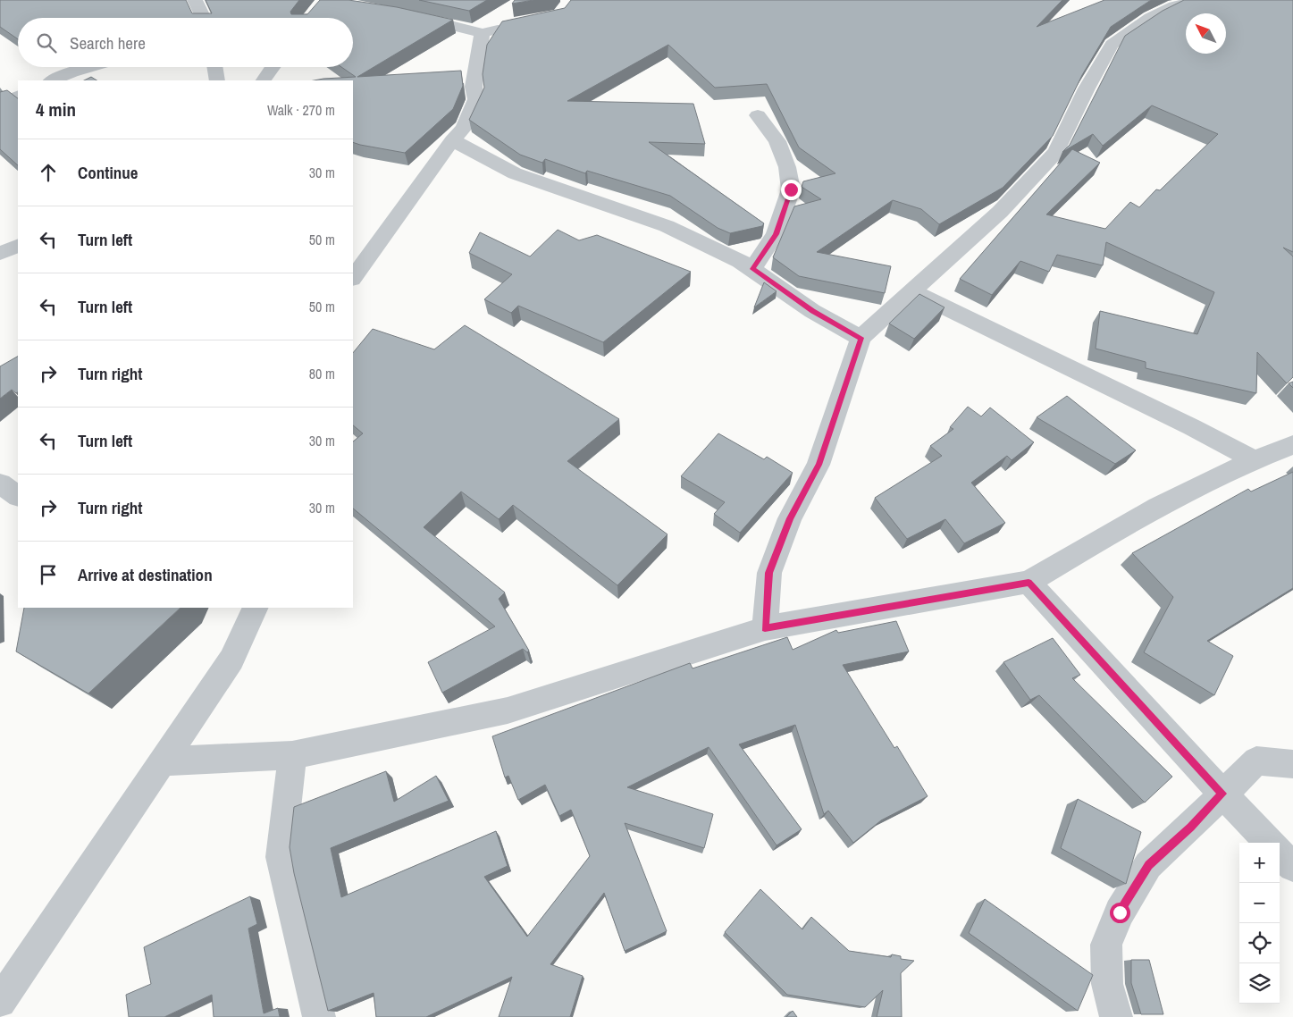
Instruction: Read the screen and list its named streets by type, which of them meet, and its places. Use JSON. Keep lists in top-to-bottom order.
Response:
{
  "north": "top left",
  "page": {
    "search": "Search here",
    "heading": ["4 min", "Walk · 270 m"],
    "list": [
      ["Continue", "30 m"],
      ["Turn left", "50 m"],
      ["Turn left", "50 m"],
      ["Turn right", "80 m"],
      ["Turn left", "30 m"],
      ["Turn right", "30 m"],
      "Arrive at destination"
    ],
    "map_buttons": ["+", "−"]
  }
}
